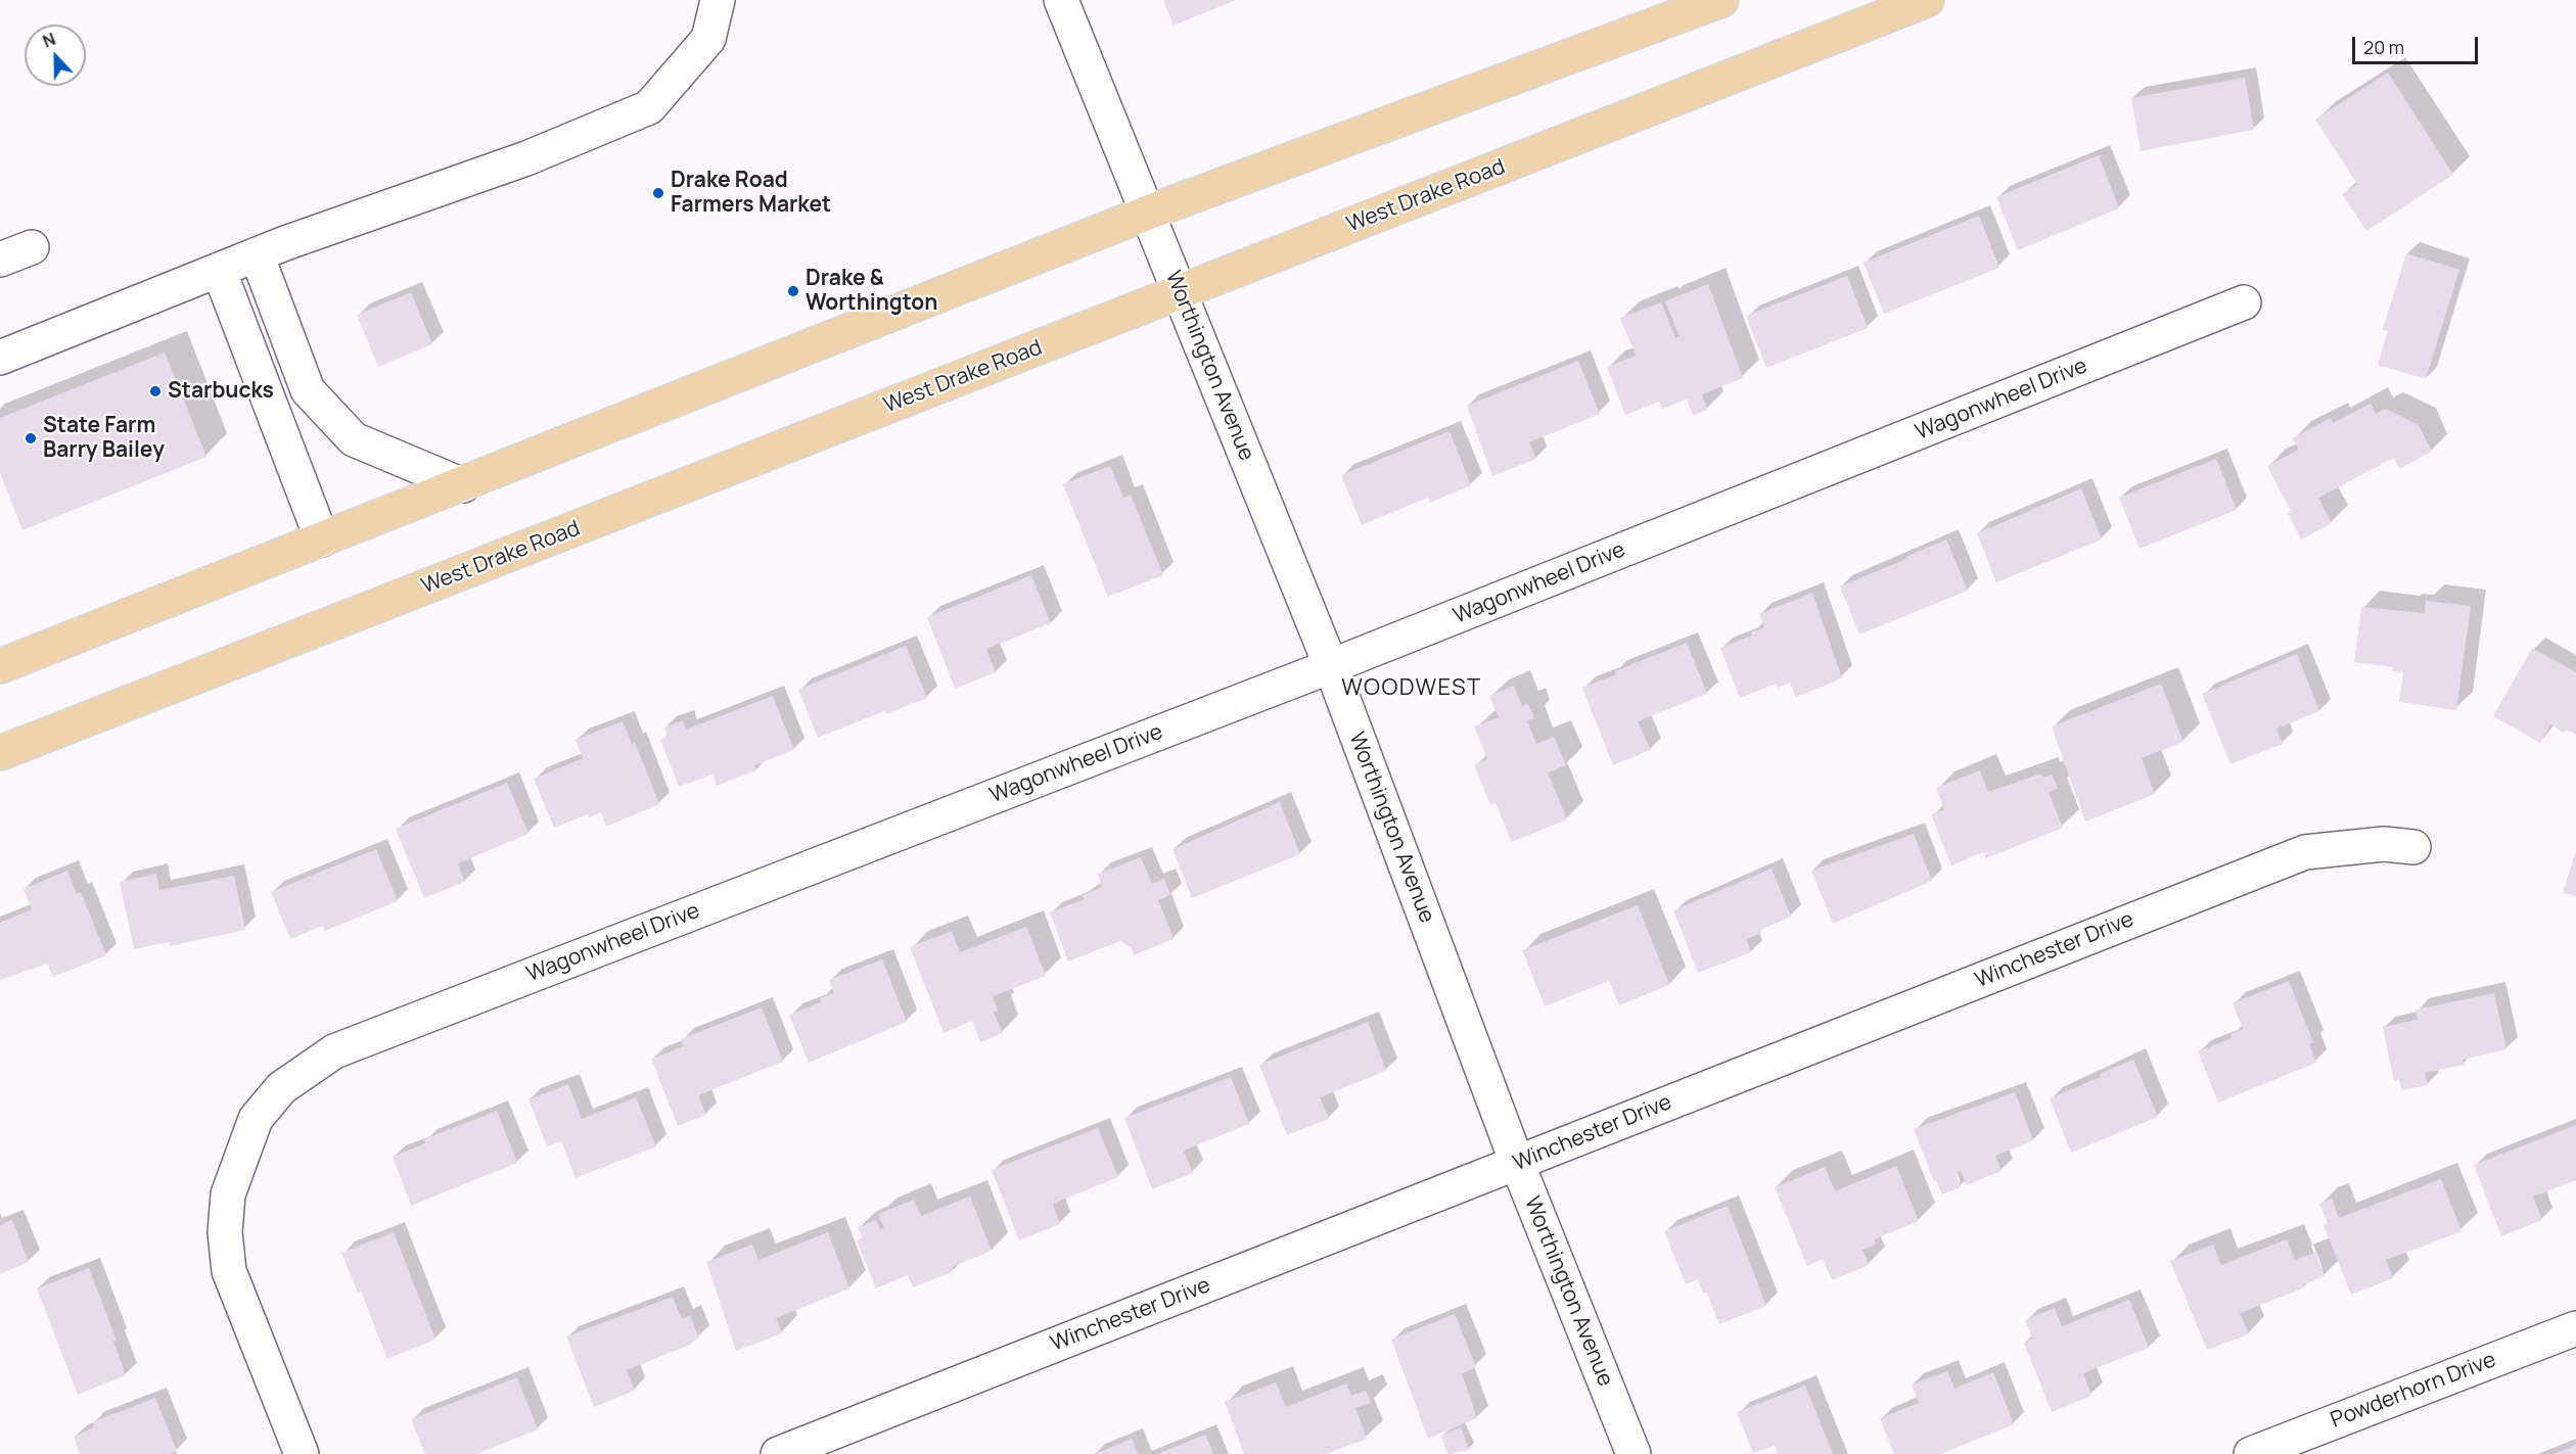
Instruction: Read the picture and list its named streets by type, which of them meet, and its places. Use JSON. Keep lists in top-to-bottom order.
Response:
{
  "streets": {
    "main road": ["West Drake Road"],
    "street": [
      "Worthington Avenue",
      "Wagonwheel Drive",
      "Winchester Drive",
      "Powderhorn Drive"
    ]
  },
  "crossings": [
    ["West Drake Road", "Worthington Avenue"],
    ["Worthington Avenue", "Wagonwheel Drive"],
    ["Worthington Avenue", "Winchester Drive"]
  ],
  "districts": ["WOODWEST"],
  "places": [
    "Drake Road Farmers Market",
    "Drake & Worthington",
    "Starbucks",
    "State Farm Barry Bailey"
  ],
  "scale_bar": "20 m",
  "north": "top"
}
